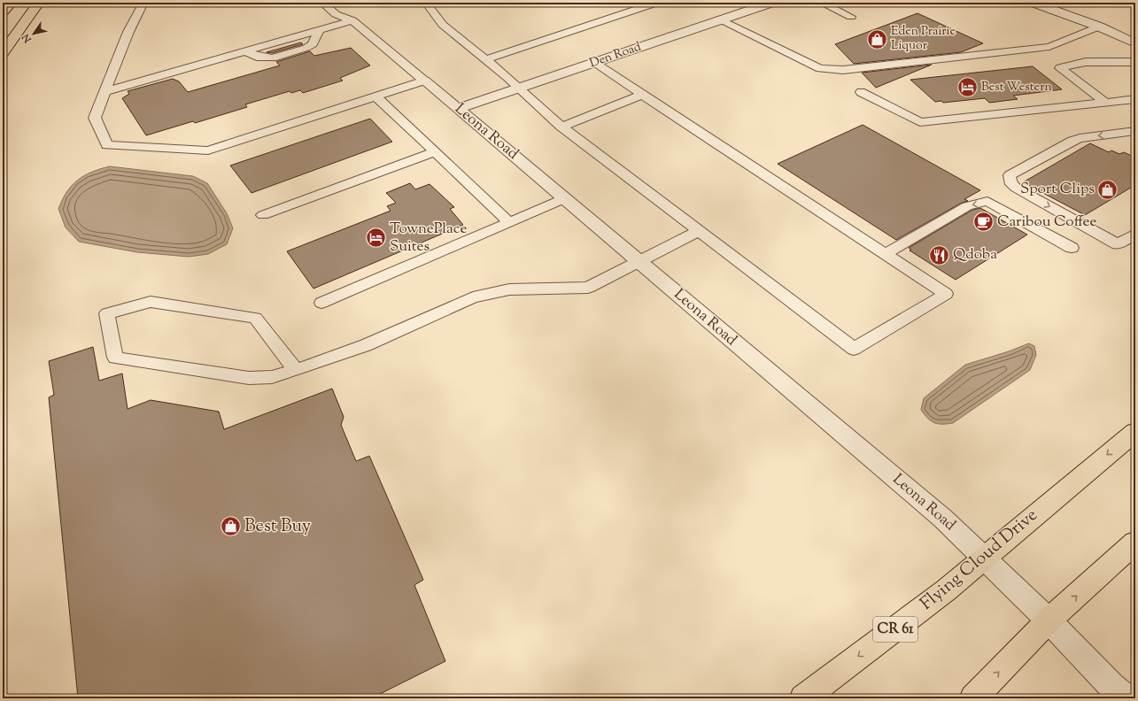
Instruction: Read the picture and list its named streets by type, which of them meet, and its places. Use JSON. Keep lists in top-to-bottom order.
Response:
{
  "streets": {
    "main road": ["Flying Cloud Drive", "CR 61"],
    "street": ["Den Road", "Leona Road"]
  },
  "crossings": [
    ["Den Road", "Leona Road"],
    ["Leona Road", "Flying Cloud Drive"]
  ],
  "places": {
    "shop": ["Eden Prairie Liquor", "Sport Clips", "Best Buy"],
    "hotel": ["Best Western", "TownePlace Suites"],
    "cafe": ["Caribou Coffee"],
    "restaurant": ["Qdoba"]
  },
  "north": "bottom left"
}
